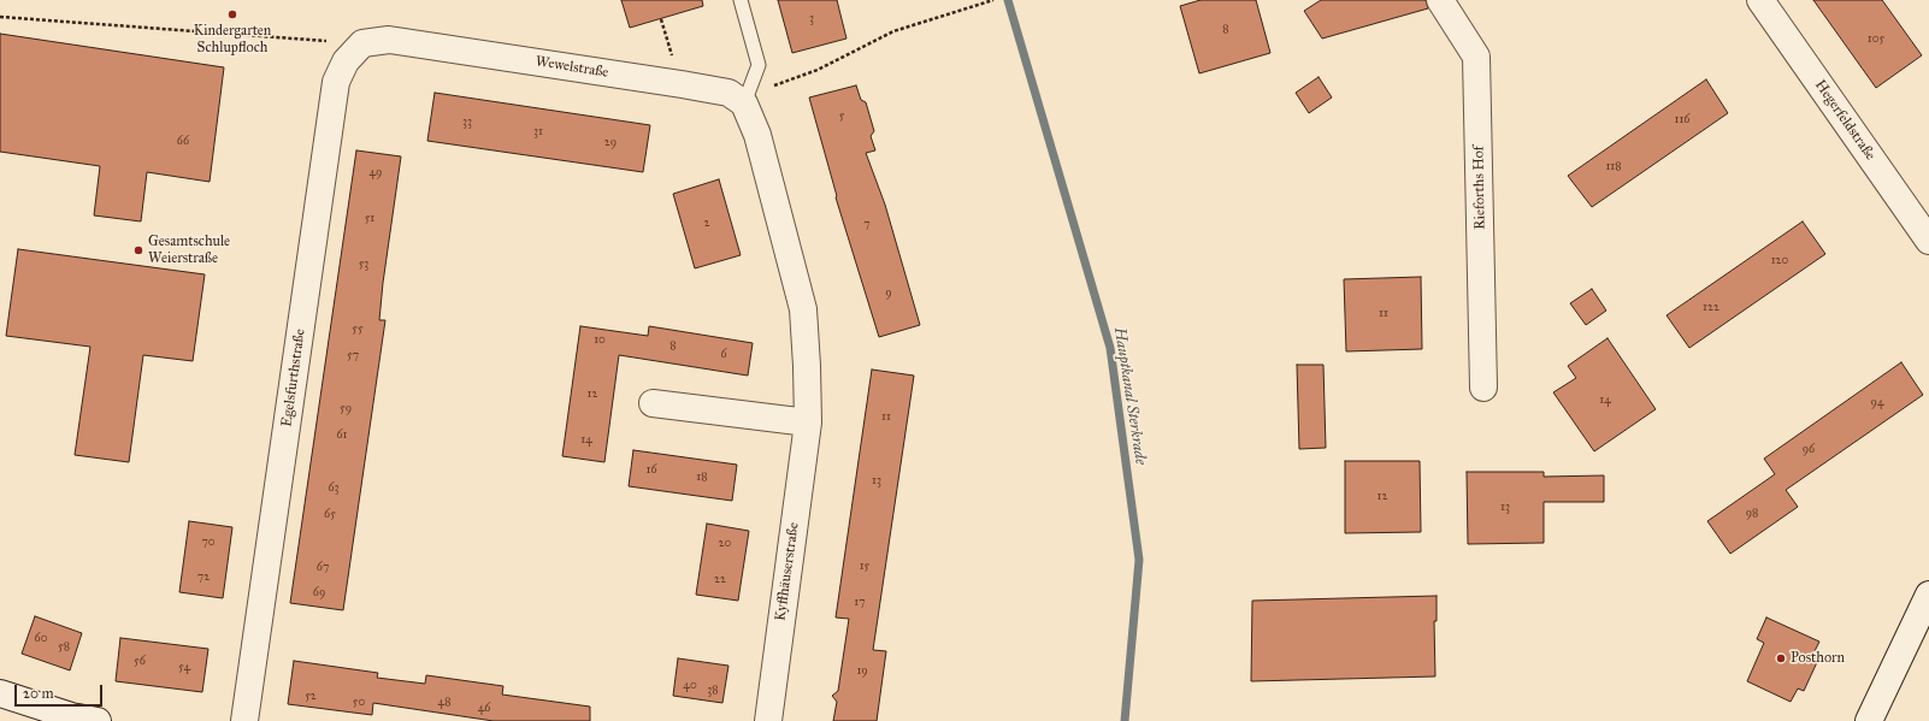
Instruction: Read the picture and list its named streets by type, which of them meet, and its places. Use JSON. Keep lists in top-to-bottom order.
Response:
{
  "streets": {
    "street": [
      "Wewelstraße",
      "Hegerfeldstraße",
      "Rieforths Hof",
      "Egelsfurthstraße",
      "Kyffhäuserstraße"
    ]
  },
  "crossings": [
    ["Wewelstraße", "Egelsfurthstraße"],
    ["Wewelstraße", "Kyffhäuserstraße"]
  ],
  "water": ["Hauptkanal Sterkrade"],
  "places": ["Kindergarten Schlupfloch", "Gesamtschule Weierstraße", "Posthorn"],
  "house_numbers": [
    "3",
    "8",
    "105",
    "5",
    "116",
    "33",
    "31",
    "66",
    "29",
    "118",
    "49",
    "51",
    "2",
    "7",
    "120",
    "53",
    "9",
    "122",
    "11",
    "55",
    "10",
    "8",
    "6",
    "57",
    "12",
    "14",
    "94",
    "59",
    "11",
    "61",
    "14",
    "96",
    "16",
    "18",
    "13",
    "63",
    "12",
    "13",
    "98",
    "65",
    "70",
    "20",
    "15",
    "67",
    "72",
    "22",
    "69",
    "17",
    "60",
    "58",
    "56",
    "54",
    "19",
    "40",
    "38",
    "52",
    "50",
    "48",
    "46"
  ],
  "scale_bar": "20 m"
}
